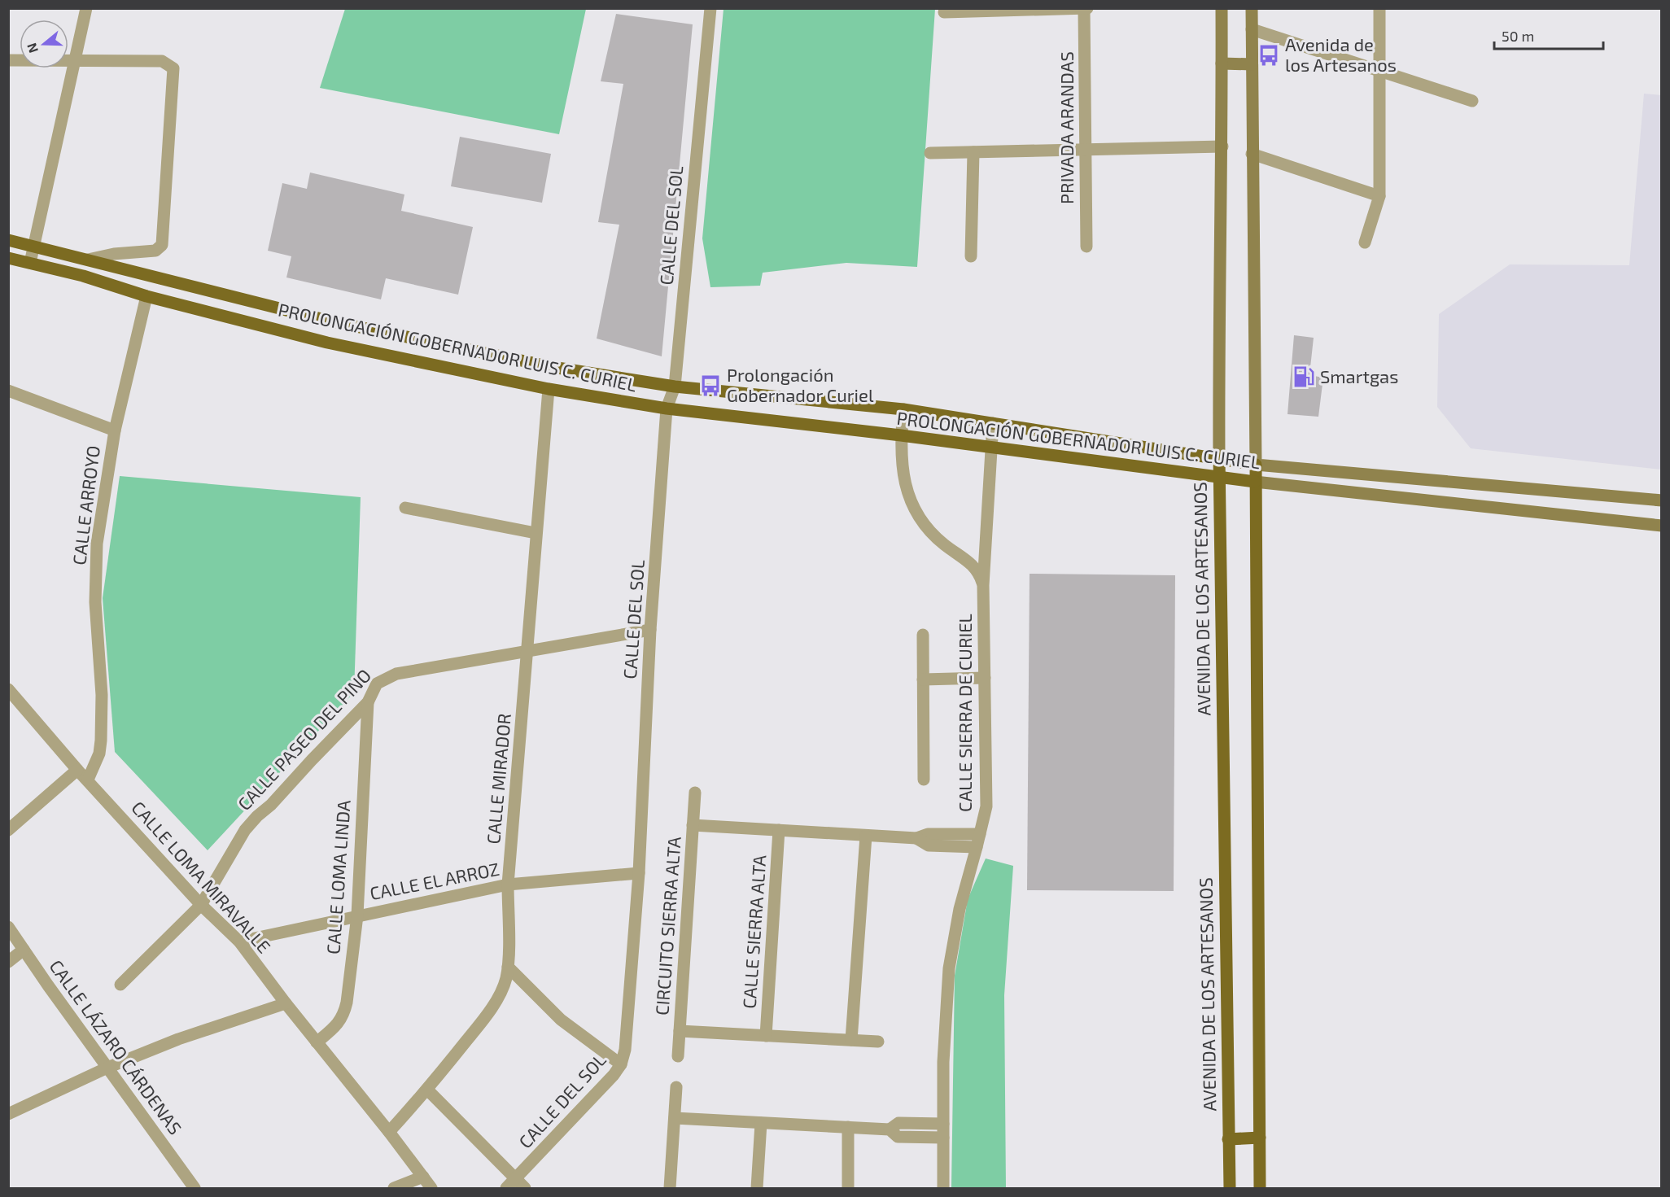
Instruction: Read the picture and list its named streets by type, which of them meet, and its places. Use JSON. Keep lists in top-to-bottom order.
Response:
{
  "streets": {
    "main road": ["PROLONGACIÓN GOBERNADOR LUIS C. CURIEL", "AVENIDA DE LOS ARTESANOS"],
    "street": [
      "PRIVADA ARANDAS",
      "CALLE DEL SOL",
      "CALLE ARROYO",
      "CALLE SIERRA DE CURIEL",
      "CALLE PASEO DEL PINO",
      "CALLE MIRADOR",
      "CALLE LOMA MIRAVALLE",
      "CALLE LOMA LINDA",
      "CALLE EL ARROZ",
      "CIRCUITO SIERRA ALTA",
      "CALLE SIERRA ALTA",
      "CALLE LÁZARO CÁRDENAS"
    ]
  },
  "crossings": [
    ["CALLE DEL SOL", "PROLONGACIÓN GOBERNADOR LUIS C. CURIEL"],
    ["CALLE DEL SOL", "CALLE PASEO DEL PINO"],
    ["CALLE DEL SOL", "CALLE EL ARROZ"],
    ["PROLONGACIÓN GOBERNADOR LUIS C. CURIEL", "CALLE ARROYO"],
    ["PROLONGACIÓN GOBERNADOR LUIS C. CURIEL", "AVENIDA DE LOS ARTESANOS"],
    ["PROLONGACIÓN GOBERNADOR LUIS C. CURIEL", "CALLE SIERRA DE CURIEL"],
    ["PROLONGACIÓN GOBERNADOR LUIS C. CURIEL", "CALLE MIRADOR"],
    ["CALLE ARROYO", "CALLE LOMA MIRAVALLE"],
    ["CALLE SIERRA DE CURIEL", "CIRCUITO SIERRA ALTA"],
    ["CALLE PASEO DEL PINO", "CALLE MIRADOR"],
    ["CALLE PASEO DEL PINO", "CALLE LOMA MIRAVALLE"],
    ["CALLE PASEO DEL PINO", "CALLE LOMA LINDA"],
    ["CALLE MIRADOR", "CALLE LOMA MIRAVALLE"],
    ["CALLE MIRADOR", "CALLE EL ARROZ"],
    ["CALLE LOMA MIRAVALLE", "CALLE LOMA LINDA"],
    ["CALLE LOMA MIRAVALLE", "CALLE EL ARROZ"],
    ["CALLE LOMA LINDA", "CALLE EL ARROZ"],
    ["CIRCUITO SIERRA ALTA", "CALLE SIERRA ALTA"]
  ],
  "places": {
    "bus stop": ["Avenida de los Artesanos", "Prolongación Gobernador Curiel"],
    "fuel station": ["Smartgas"]
  },
  "scale_bar": "50 m",
  "north": "left"
}
